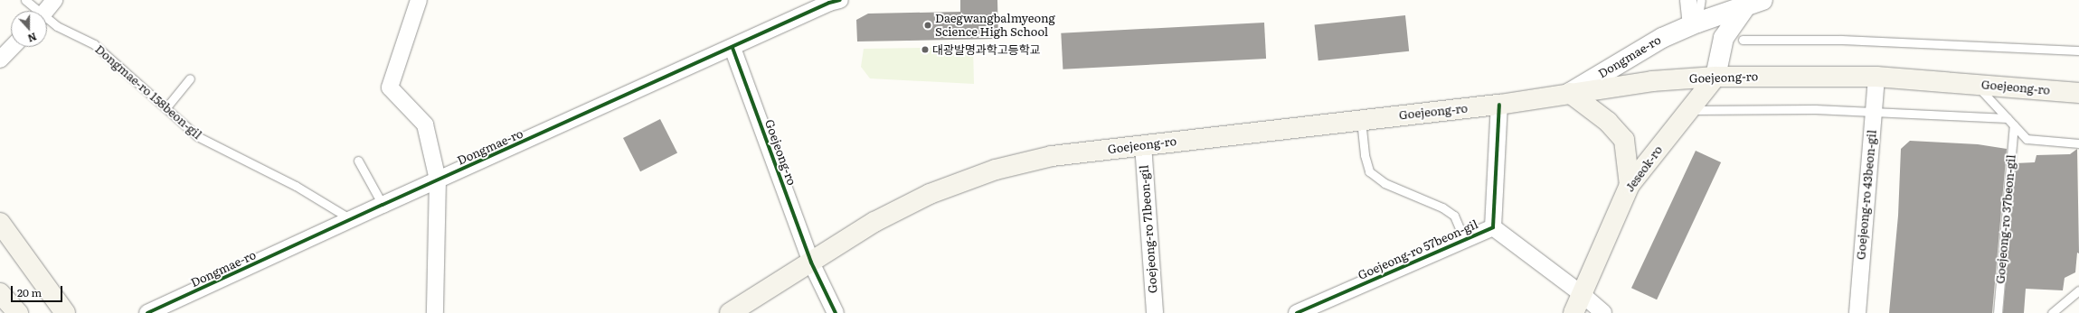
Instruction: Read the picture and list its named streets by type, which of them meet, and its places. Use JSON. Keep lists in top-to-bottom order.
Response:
{
  "streets": {
    "main road": ["Goejeong-ro", "Jeseok-ro"],
    "street": [
      "Dongmae-ro",
      "Goejeong-ro 43beon-gil",
      "Goejeong-ro 71beon-gil",
      "Goejeong-ro 57beon-gil"
    ],
    "lane": ["Dongmae-ro 158beon-gil", "Goejeong-ro 37beon-gil"]
  },
  "crossings": [
    ["Dongmae-ro", "Goejeong-ro"],
    ["Dongmae-ro", "Dongmae-ro 158beon-gil"],
    ["Goejeong-ro", "Jeseok-ro"],
    ["Goejeong-ro", "Goejeong-ro 43beon-gil"],
    ["Goejeong-ro", "Goejeong-ro 71beon-gil"],
    ["Goejeong-ro", "Goejeong-ro 57beon-gil"]
  ],
  "places": ["Daegwangbalmyeong Science High School", "대광발명과학고등학교"],
  "scale_bar": "20 m",
  "north": "bottom"
}
